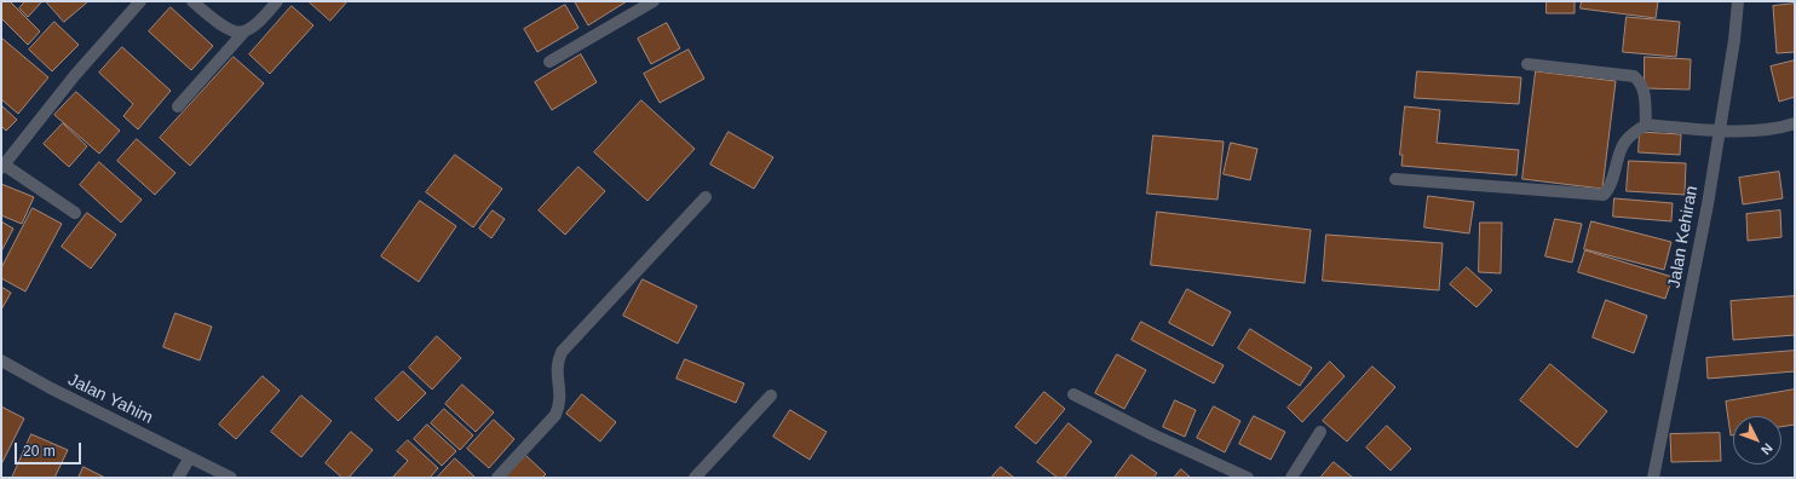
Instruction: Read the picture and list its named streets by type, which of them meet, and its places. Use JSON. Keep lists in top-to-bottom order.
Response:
{
  "streets": {
    "street": ["Jalan Kehiran", "Jalan Yahim"]
  },
  "scale_bar": "20 m",
  "north": "bottom right"
}
